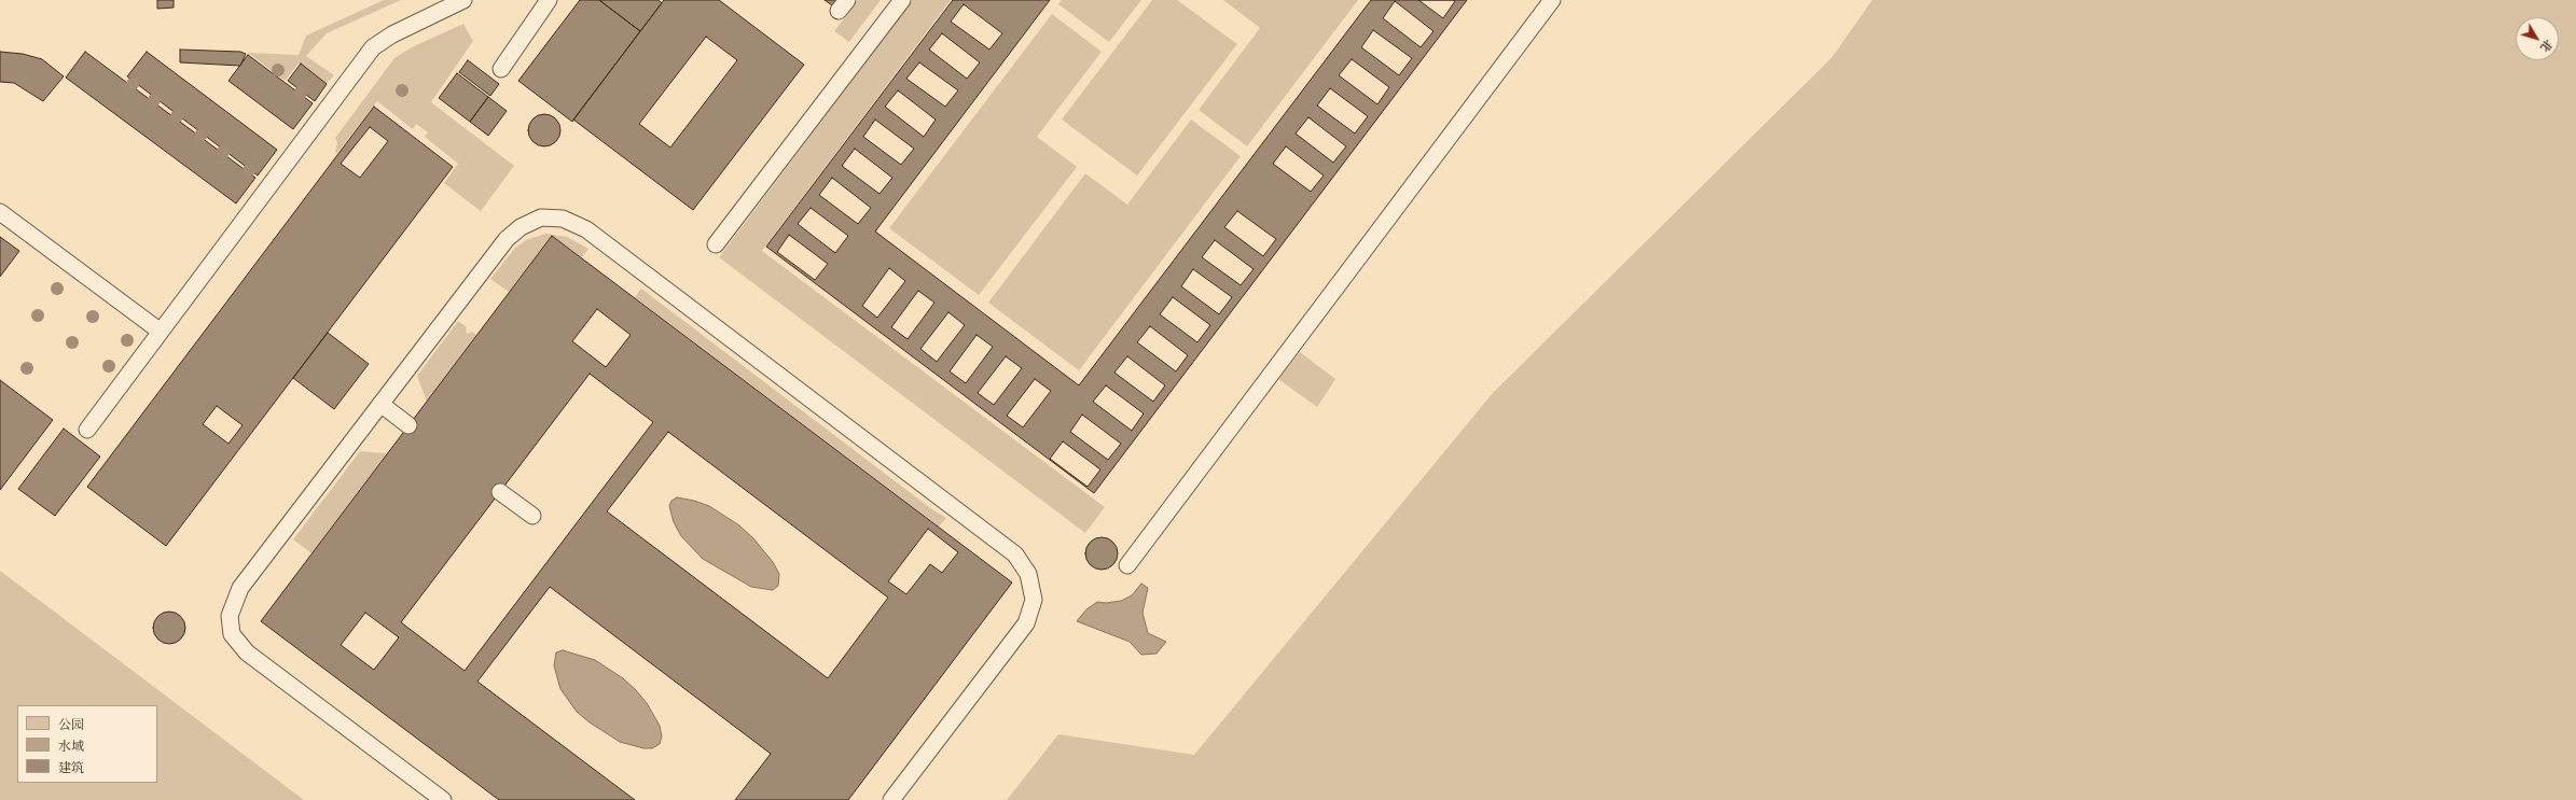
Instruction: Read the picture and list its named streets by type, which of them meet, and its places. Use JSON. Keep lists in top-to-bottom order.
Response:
{
  "legend": ["公园", "水域", "建筑"],
  "north": "bottom right"
}
